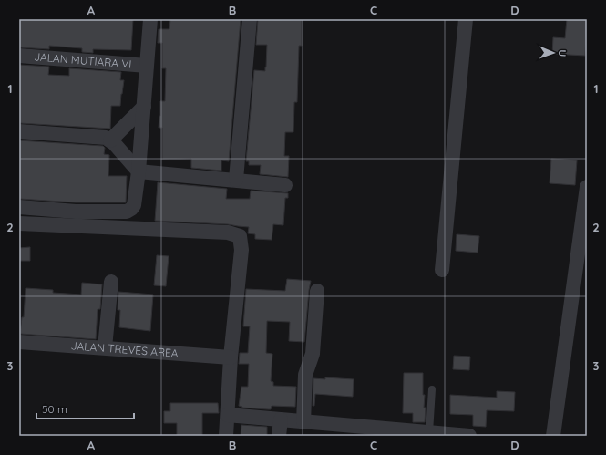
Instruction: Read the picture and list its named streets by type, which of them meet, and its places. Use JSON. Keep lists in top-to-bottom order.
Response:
{
  "streets": {
    "street": ["JALAN MUTIARA VI", "JALAN TREVES AREA"]
  },
  "scale_bar": "50 m",
  "north": "right",
  "grid": {
    "columns": [
      "A",
      "B",
      "C",
      "D"
    ],
    "rows": ["1", "2", "3"]
  }
}
